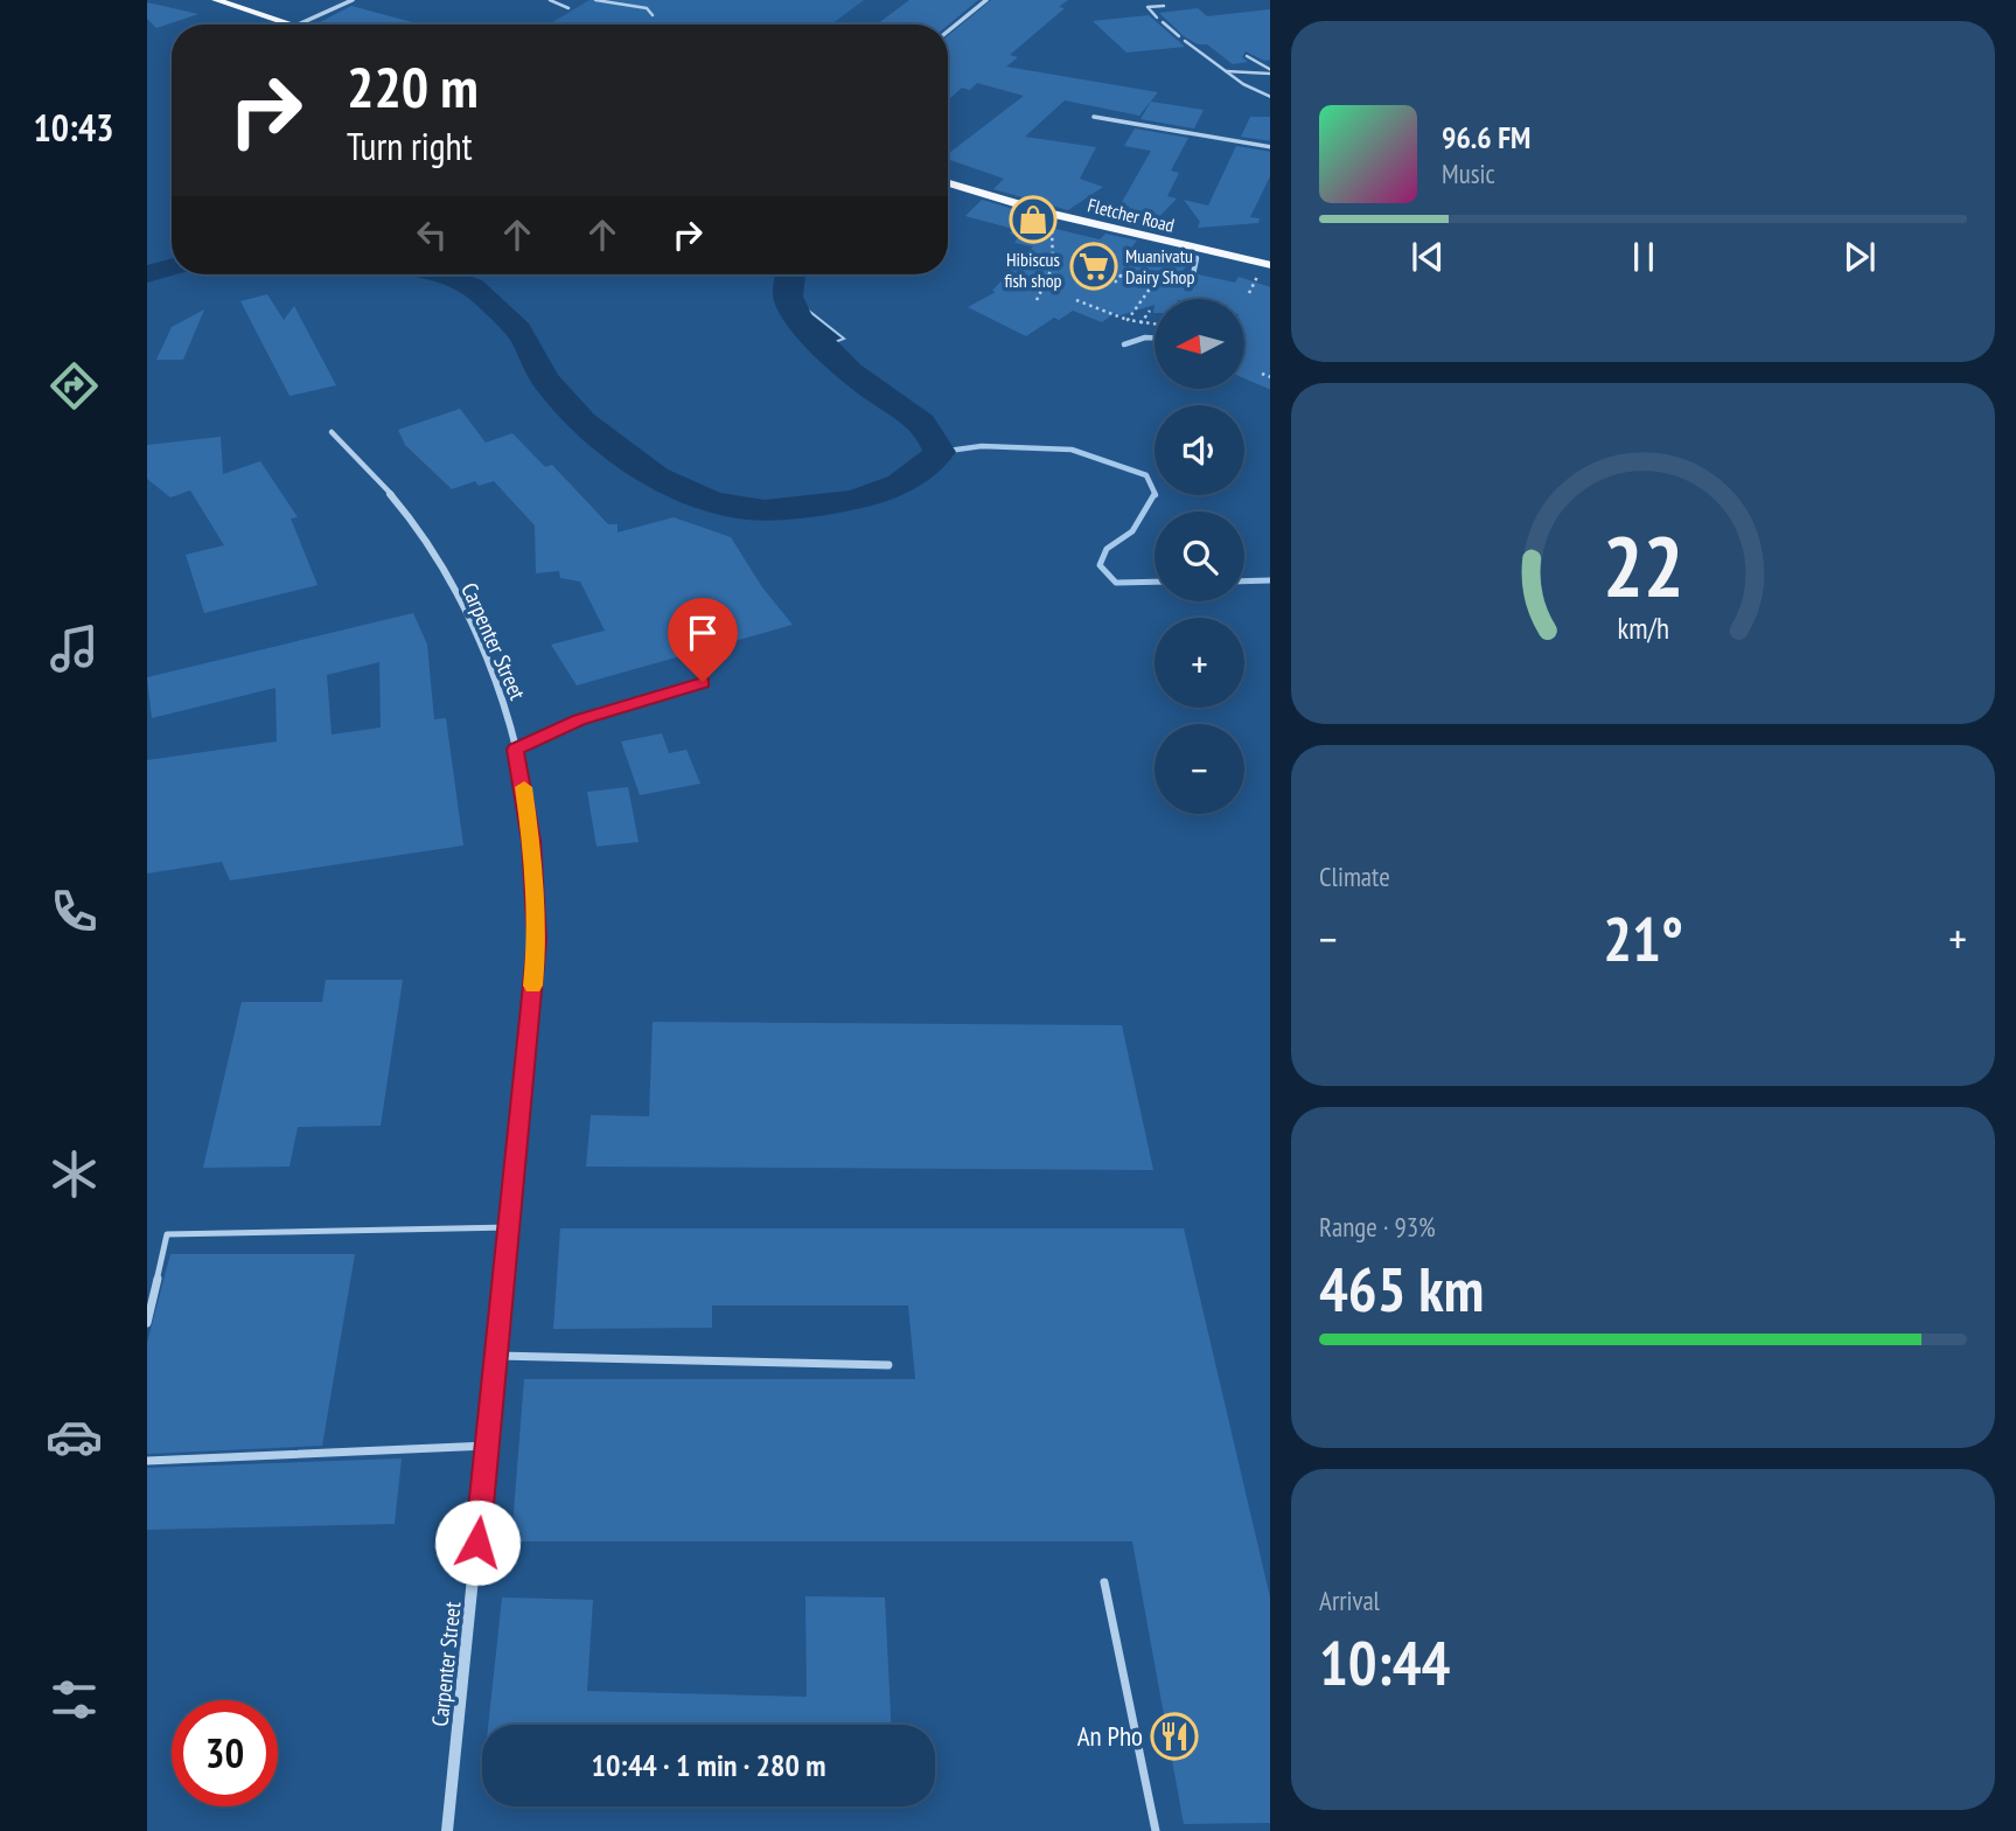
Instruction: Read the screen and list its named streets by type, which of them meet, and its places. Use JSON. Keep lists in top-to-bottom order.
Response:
{
  "streets": {
    "main road": ["Fletcher Road"],
    "street": ["Carpenter Street"]
  },
  "places": {
    "shop": ["Hibiscus fish shop"],
    "supermarket": ["Muanivatu Dairy Shop"],
    "restaurant": ["An Pho"]
  },
  "north": "left",
  "page": {
    "tabs": "10:43",
    "turn": ["220 m", "Turn right"],
    "song": ["96.6 FM", "Music"],
    "map_buttons": ["+", "−"],
    "tile": [
      "Climate",
      ["Range · 93%", "465 km"],
      ["Arrival", "10:44"]
    ],
    "heat": ["−", "21°", "+"],
    "limit": "30",
    "trip": "10:44 · 1 min · 280 m",
    "gauge": ["22", "km/h"]
  }
}
